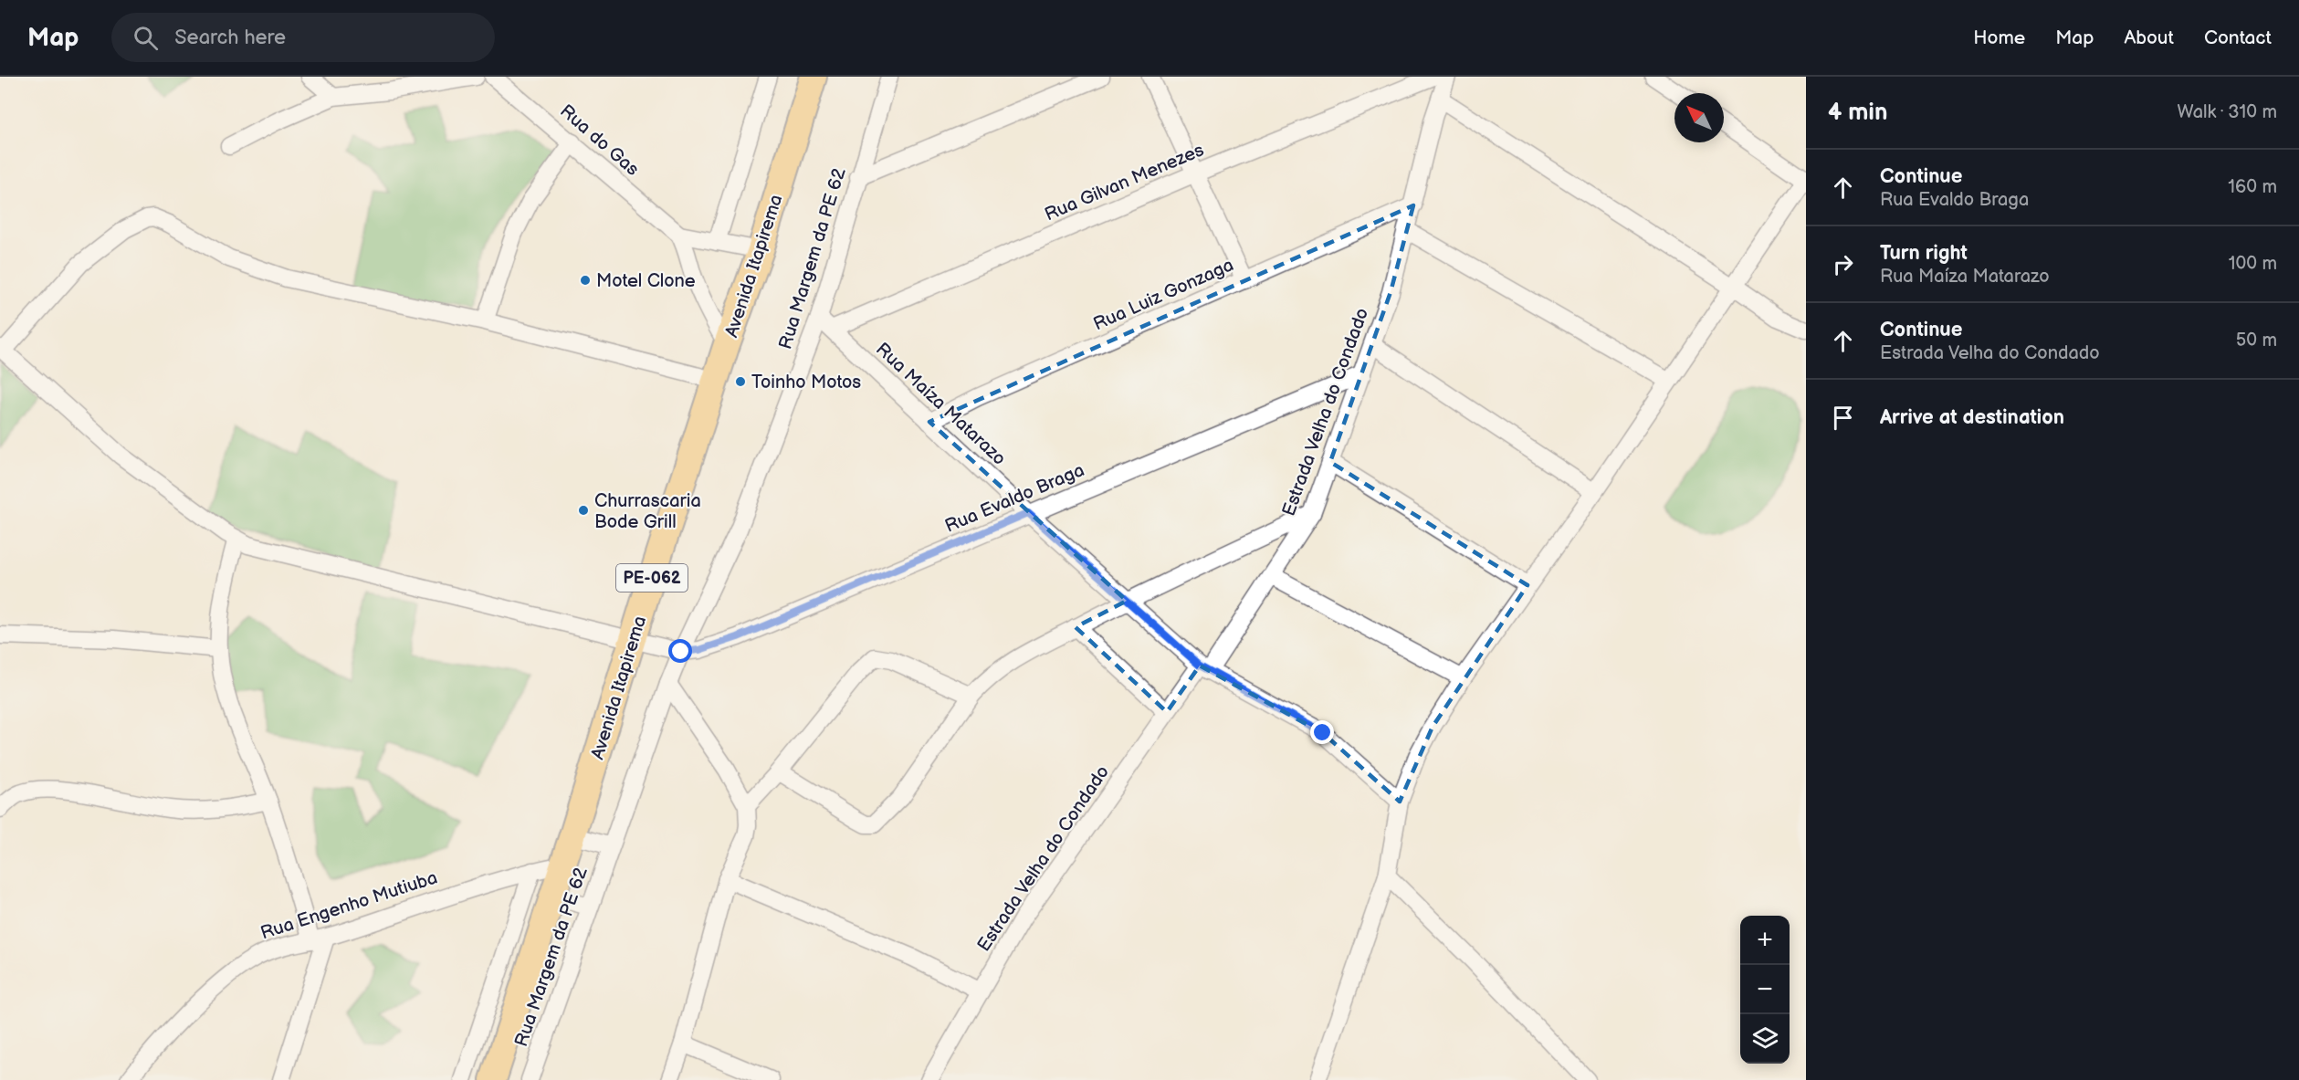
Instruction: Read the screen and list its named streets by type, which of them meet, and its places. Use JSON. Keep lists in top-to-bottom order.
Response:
{
  "streets": {
    "main road": ["Avenida Itapirema", "PE-062"],
    "street": [
      "Rua do Gas",
      "Rua Gilvan Menezes",
      "Rua Margem da PE 62",
      "Rua Luiz Gonzaga",
      "Rua Maíza Matarazo",
      "Estrada Velha do Condado",
      "Rua Evaldo Braga",
      "Rua Engenho Mutiuba"
    ]
  },
  "crossings": [
    ["Rua do Gas", "Avenida Itapirema"],
    ["Rua Gilvan Menezes", "Rua Maíza Matarazo"],
    ["Rua Margem da PE 62", "Rua Maíza Matarazo"],
    ["Rua Margem da PE 62", "Rua Evaldo Braga"],
    ["Avenida Itapirema", "Rua Engenho Mutiuba"],
    ["Rua Luiz Gonzaga", "Rua Maíza Matarazo"],
    ["Rua Luiz Gonzaga", "Estrada Velha do Condado"],
    ["Rua Maíza Matarazo", "Estrada Velha do Condado"],
    ["Rua Maíza Matarazo", "Rua Evaldo Braga"],
    ["Estrada Velha do Condado", "Rua Evaldo Braga"]
  ],
  "places": ["Motel Clone", "Toinho Motos", "Churrascaria Bode Grill"],
  "north": "top left",
  "page": {
    "header": "Map",
    "search": "Search here",
    "nav": [
      "Home",
      "Map",
      "About",
      "Contact"
    ],
    "heading": ["4 min", "Walk · 310 m"],
    "list": [
      ["Continue", "Rua Evaldo Braga", "160 m"],
      ["Turn right", "Rua Maíza Matarazo", "100 m"],
      ["Continue", "Estrada Velha do Condado", "50 m"],
      "Arrive at destination"
    ],
    "map_buttons": ["+", "−"]
  }
}
